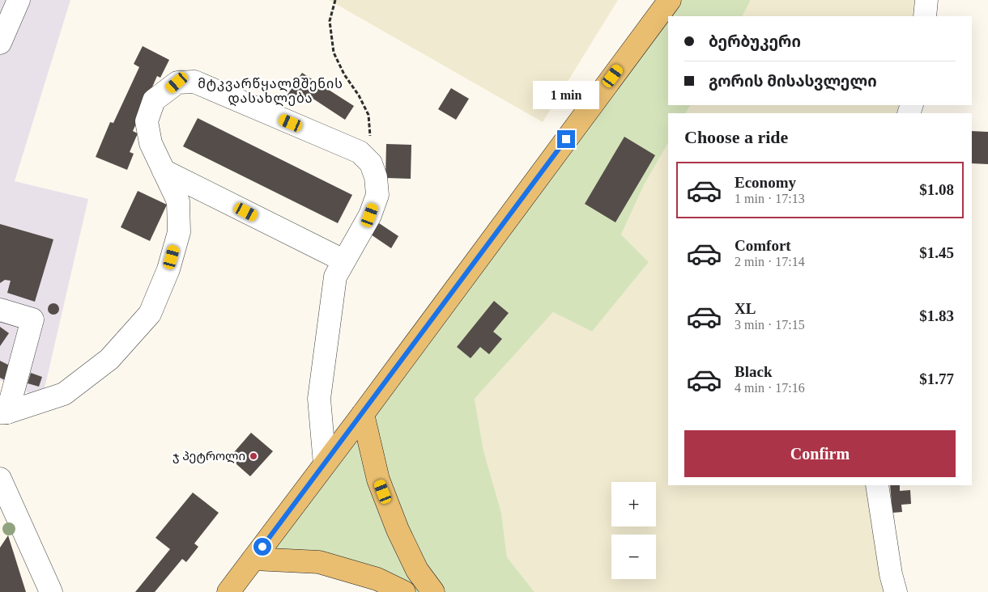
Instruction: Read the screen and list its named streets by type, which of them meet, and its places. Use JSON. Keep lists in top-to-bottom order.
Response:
{
  "districts": ["მტკვარწყალმშენის დასახლება"],
  "places": ["ჯ პეტროლი"],
  "page": {
    "banner": ["ბერბუკერი", "გორის მისასვლელი"],
    "bubble": "1 min",
    "heading": "Choose a ride",
    "list": [
      {
        "name": "Economy",
        "note": "1 min · 17:13",
        "value": "$1.08"
      },
      {
        "name": "Comfort",
        "note": "2 min · 17:14",
        "value": "$1.45"
      },
      {
        "name": "XL",
        "note": "3 min · 17:15",
        "value": "$1.83"
      },
      {
        "name": "Black",
        "note": "4 min · 17:16",
        "value": "$1.77"
      }
    ],
    "buttons": "Confirm",
    "map_buttons": ["+", "−"]
  }
}
